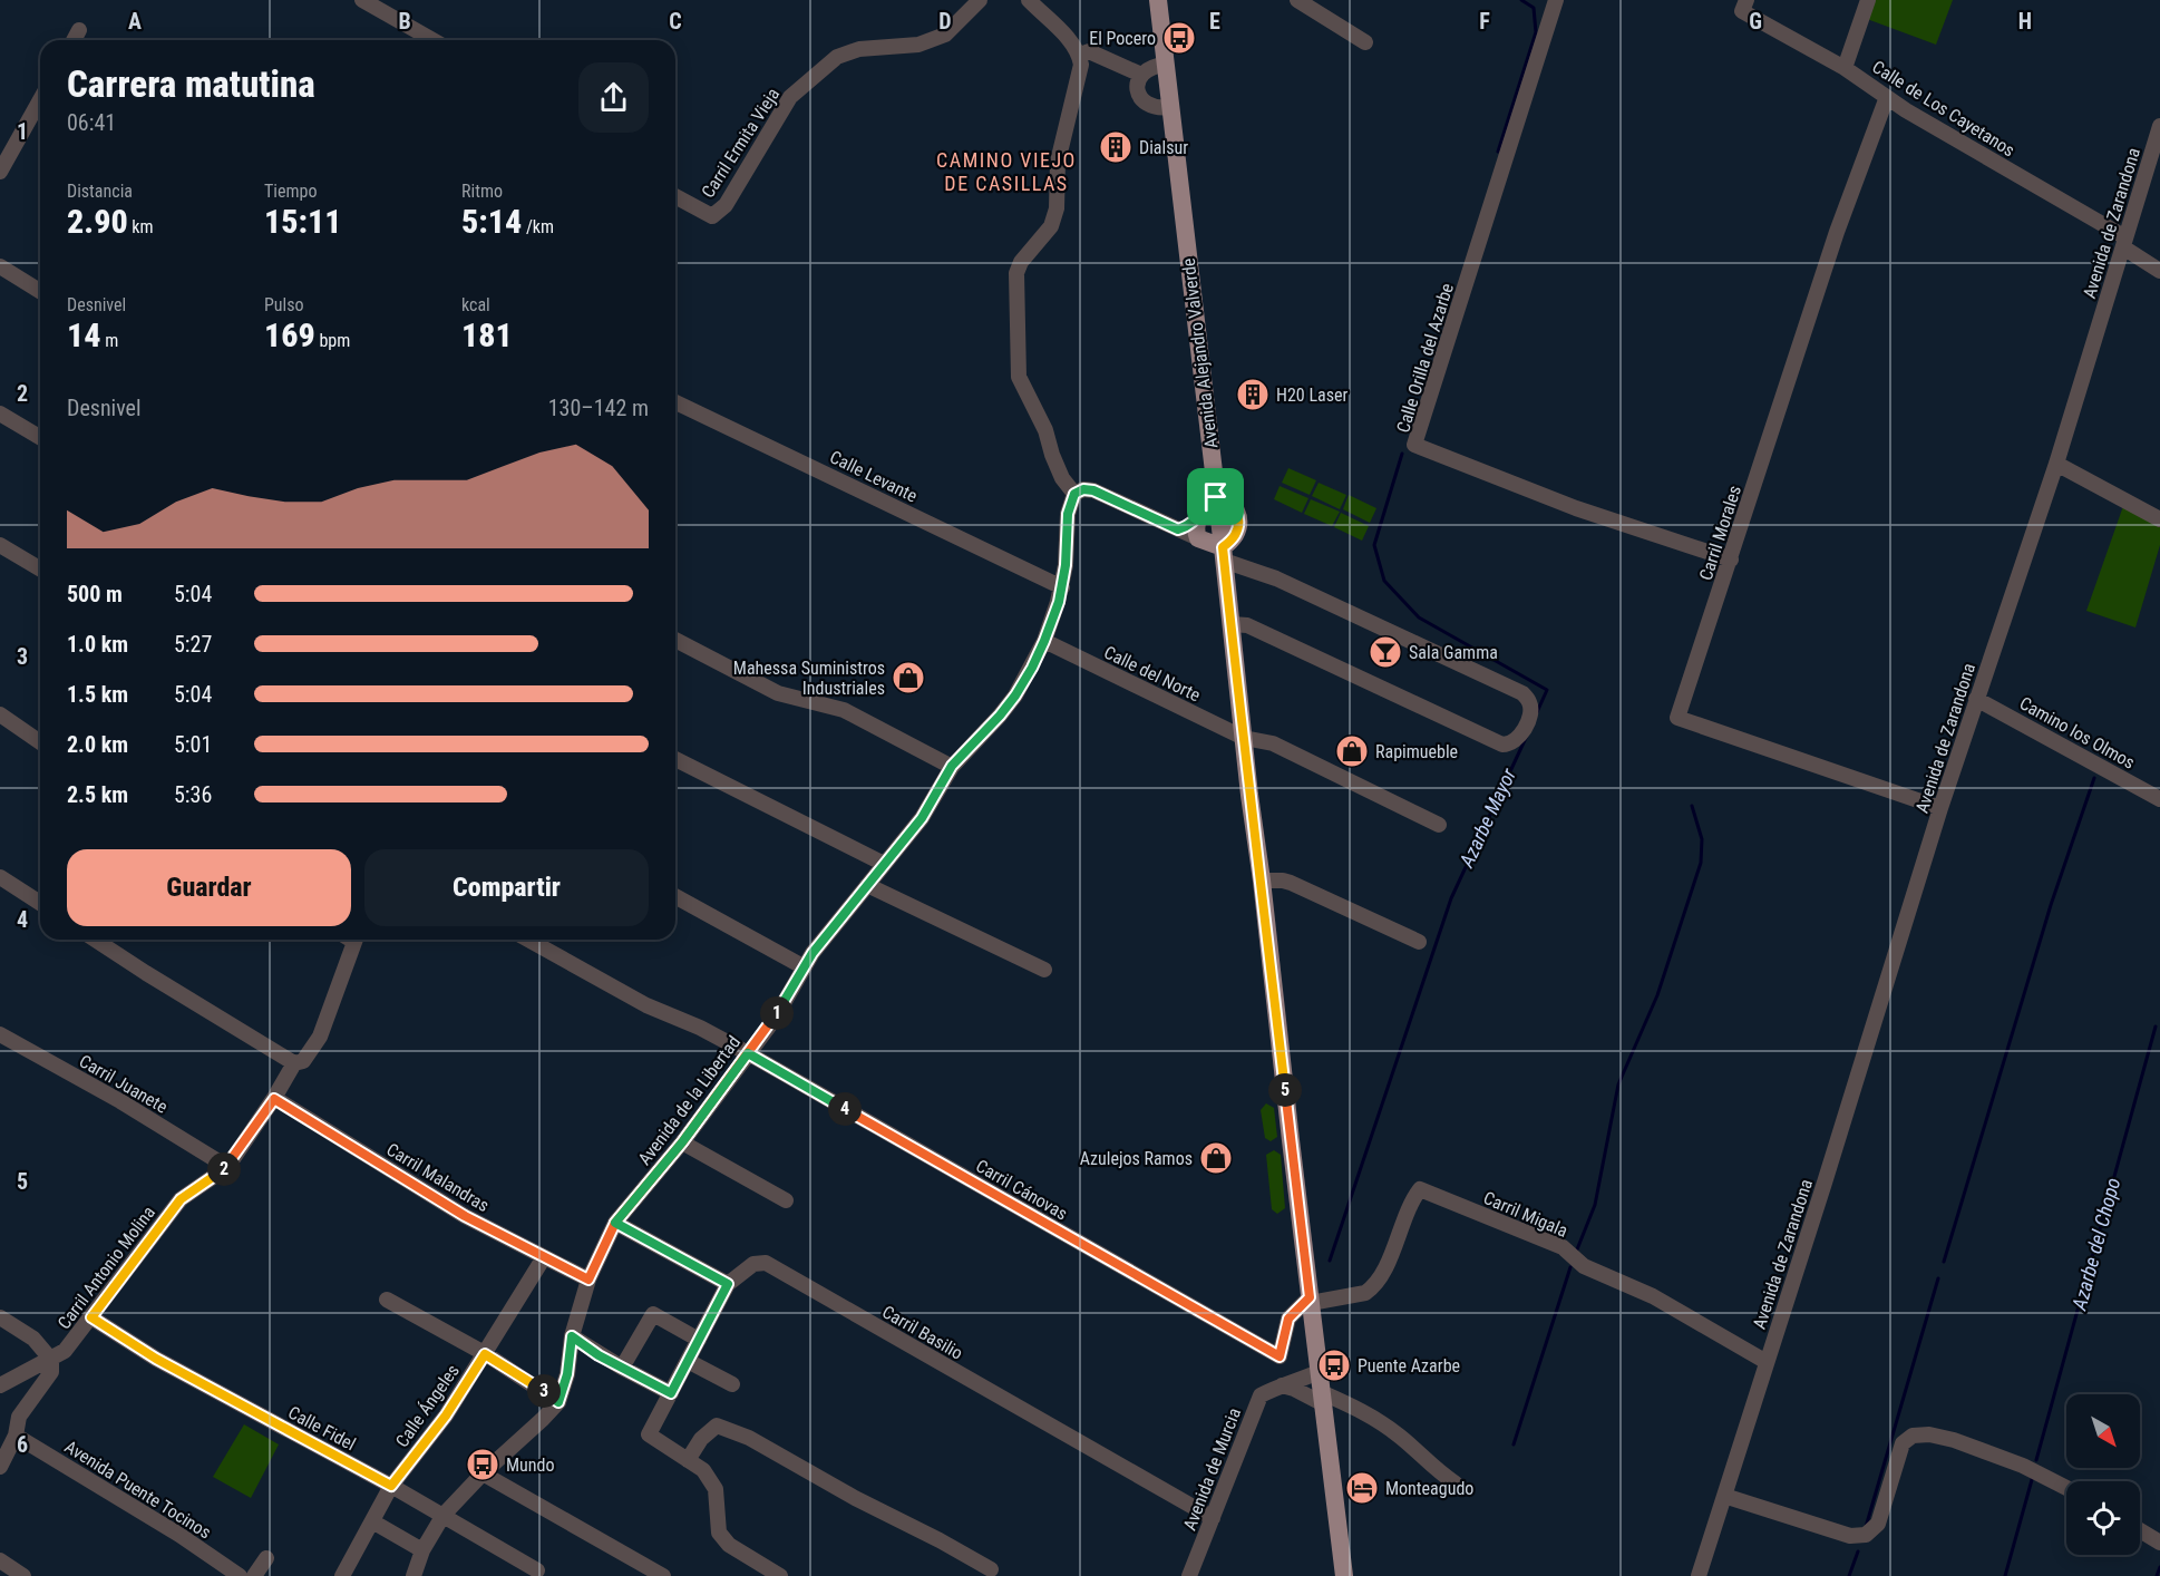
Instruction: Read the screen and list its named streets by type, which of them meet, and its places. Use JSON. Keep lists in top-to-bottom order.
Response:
{
  "streets": {
    "main road": ["Avenida Alejandro Valverde"],
    "street": [
      "Calle de Los Cayetanos",
      "Carril Ermita Vieja",
      "Avenida de Zarandona",
      "Calle Orilla del Azarbe",
      "Calle Levante",
      "Carril Morales",
      "Calle del Norte",
      "Camino los Olmos",
      "Carril Juanete",
      "Avenida de la Libertad",
      "Carril Malandras",
      "Carril Cánovas",
      "Carril Migala",
      "Carril Antonio Molina",
      "Carril Basilio",
      "Calle Ángeles",
      "Calle Fidel",
      "Avenida de Murcia",
      "Avenida Puente Tocinos"
    ]
  },
  "crossings": [
    ["Calle de Los Cayetanos", "Avenida de Zarandona"],
    ["Calle de Los Cayetanos", "Carril Morales"],
    ["Avenida de Zarandona", "Carril Morales"],
    ["Avenida de Zarandona", "Camino los Olmos"],
    ["Avenida de Zarandona", "Carril Migala"],
    ["Avenida Alejandro Valverde", "Calle del Norte"],
    ["Avenida Alejandro Valverde", "Carril Cánovas"],
    ["Avenida Alejandro Valverde", "Carril Migala"],
    ["Avenida Alejandro Valverde", "Avenida de Murcia"],
    ["Calle Orilla del Azarbe", "Carril Morales"],
    ["Calle Levante", "Avenida de la Libertad"],
    ["Calle del Norte", "Avenida de la Libertad"],
    ["Carril Juanete", "Carril Antonio Molina"],
    ["Avenida de la Libertad", "Carril Malandras"],
    ["Avenida de la Libertad", "Carril Cánovas"],
    ["Avenida de la Libertad", "Calle Fidel"],
    ["Carril Malandras", "Carril Antonio Molina"],
    ["Carril Malandras", "Calle Ángeles"],
    ["Carril Cánovas", "Carril Migala"],
    ["Carril Antonio Molina", "Calle Fidel"],
    ["Carril Basilio", "Avenida de Murcia"],
    ["Calle Ángeles", "Calle Fidel"]
  ],
  "districts": ["CAMINO VIEJO DE CASILLAS"],
  "water": ["Azarbe Mayor", "Azarbe del Chopo"],
  "places": {
    "bus stop": ["El Pocero", "Puente Azarbe", "Mundo"],
    "building": ["Dialsur", "H20 Laser"],
    "bar": ["Sala Gamma"],
    "shop": ["Mahessa Suministros Industriales", "Rapimueble", "Azulejos Ramos"],
    "hotel": ["Monteagudo"]
  },
  "north": "bottom right",
  "page": {
    "heading": ["Carrera matutina", "06:41"],
    "stats": [
      ["Distancia", "2.90 km"],
      ["Tiempo", "15:11"],
      ["Ritmo", "5:14 /km"],
      ["Desnivel", "14 m"],
      ["Pulso", "169 bpm"],
      ["kcal", "181"]
    ],
    "chart": ["Desnivel", "130–142 m"],
    "list": [
      {
        "name": "500 m",
        "note": "5:04"
      },
      {
        "name": "1.0 km",
        "note": "5:27"
      },
      {
        "name": "1.5 km",
        "note": "5:04"
      },
      {
        "name": "2.0 km",
        "note": "5:01"
      },
      {
        "name": "2.5 km",
        "note": "5:36"
      }
    ],
    "buttons": ["Guardar", "Compartir"],
    "pins": [
      "1",
      "5",
      "4",
      "2",
      "3"
    ]
  },
  "grid": {
    "columns": [
      "A",
      "B",
      "C",
      "D",
      "E",
      "F",
      "G",
      "H"
    ],
    "rows": [
      "1",
      "2",
      "3",
      "4",
      "5",
      "6"
    ]
  }
}
